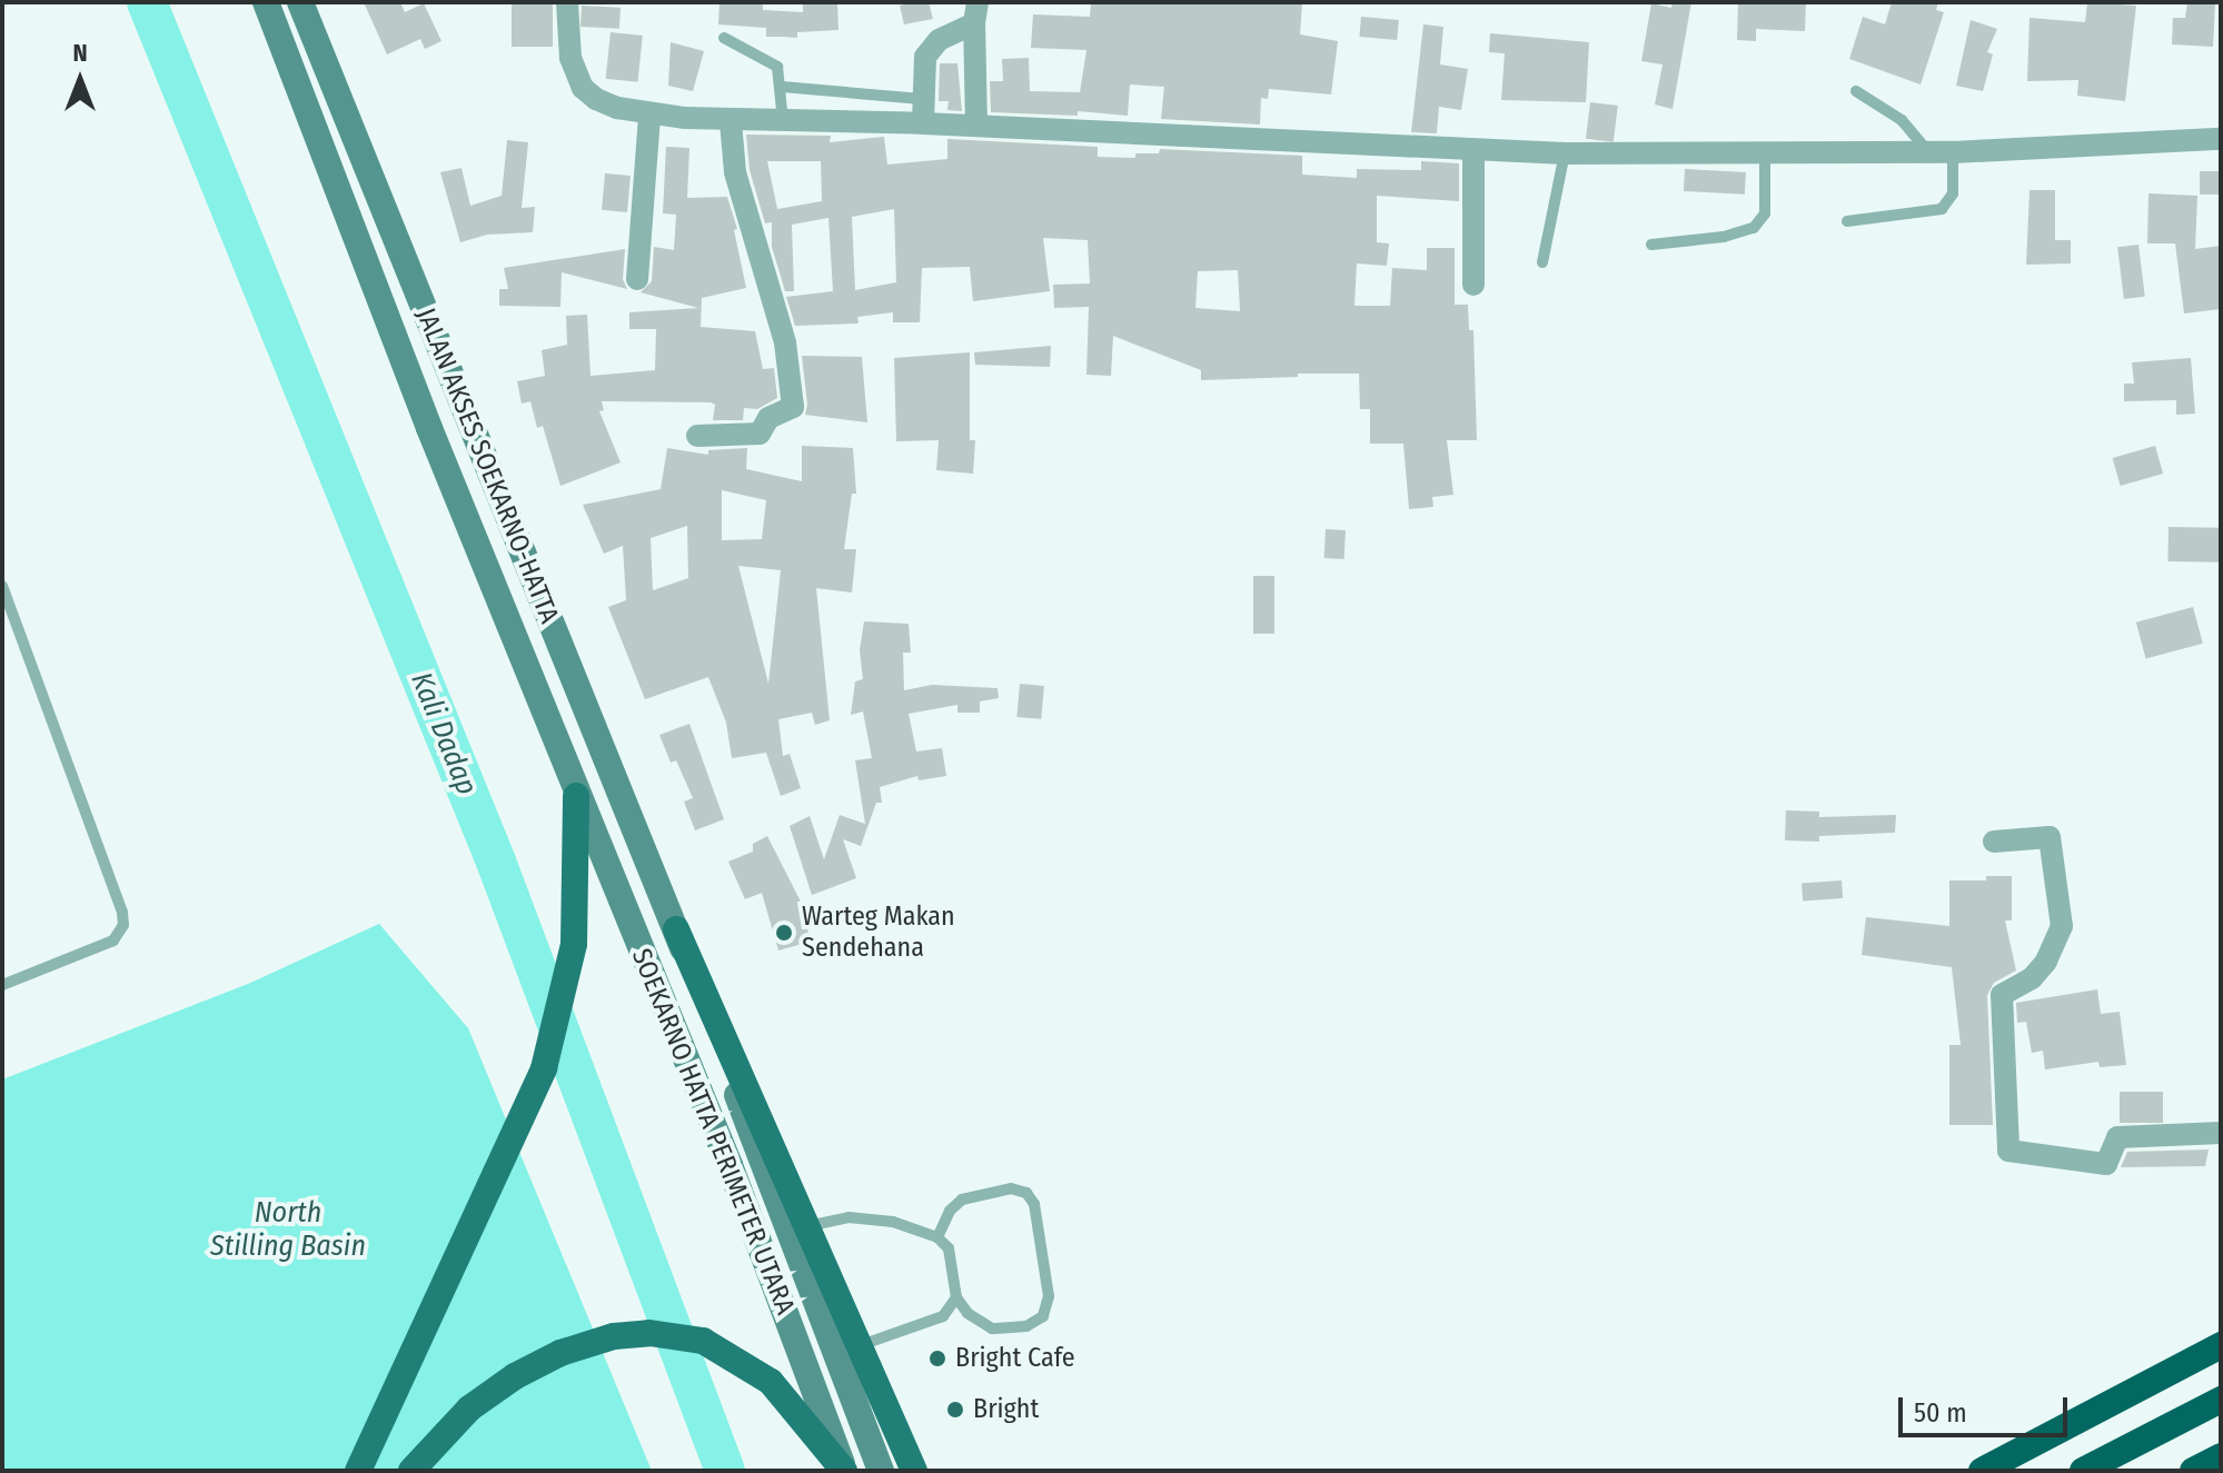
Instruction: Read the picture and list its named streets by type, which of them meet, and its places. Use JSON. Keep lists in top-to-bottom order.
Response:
{
  "streets": {
    "main road": ["JALAN AKSES SOEKARNO-HATTA", "SOEKARNO HATTA PERIMETER UTARA"]
  },
  "crossings": [
    ["JALAN AKSES SOEKARNO-HATTA", "SOEKARNO HATTA PERIMETER UTARA"]
  ],
  "water": ["Kali Dadap", "North Stilling Basin"],
  "places": ["Warteg Makan Sendehana", "Bright Cafe", "Bright"],
  "scale_bar": "50 m",
  "north": "top"
}
